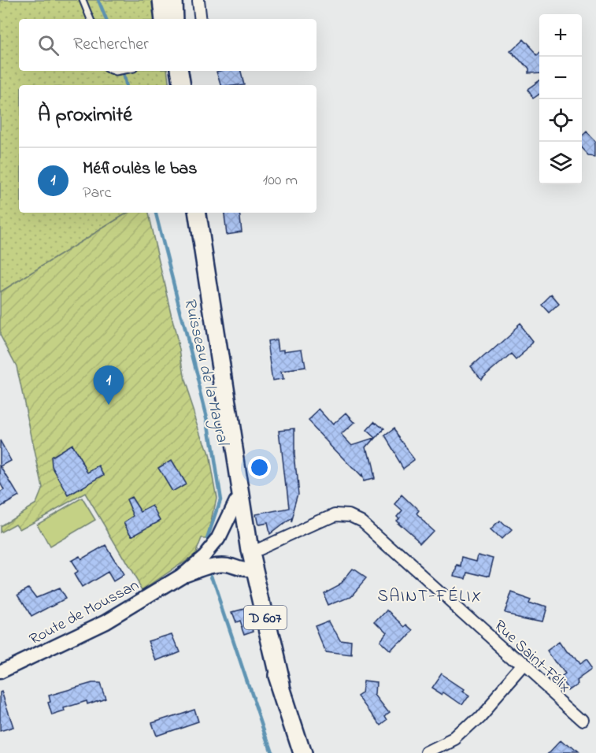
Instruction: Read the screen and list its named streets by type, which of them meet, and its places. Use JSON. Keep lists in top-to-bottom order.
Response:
{
  "streets": {
    "main road": ["D 607"],
    "street": ["Route de Moussan", "Rue Saint-Félix"]
  },
  "crossings": [
    ["D 607", "Rue Saint-Félix"]
  ],
  "districts": ["SAINT-FÉLIX"],
  "water": ["Ruisseau de la Mayral"],
  "page": {
    "map_buttons": ["+", "−"],
    "search": "Rechercher",
    "heading": "À proximité",
    "list": [
      {
        "mark": "1",
        "name": "Méfioulès le bas",
        "note": "Parc",
        "value": "100 m"
      }
    ],
    "pins": "1"
  }
}
